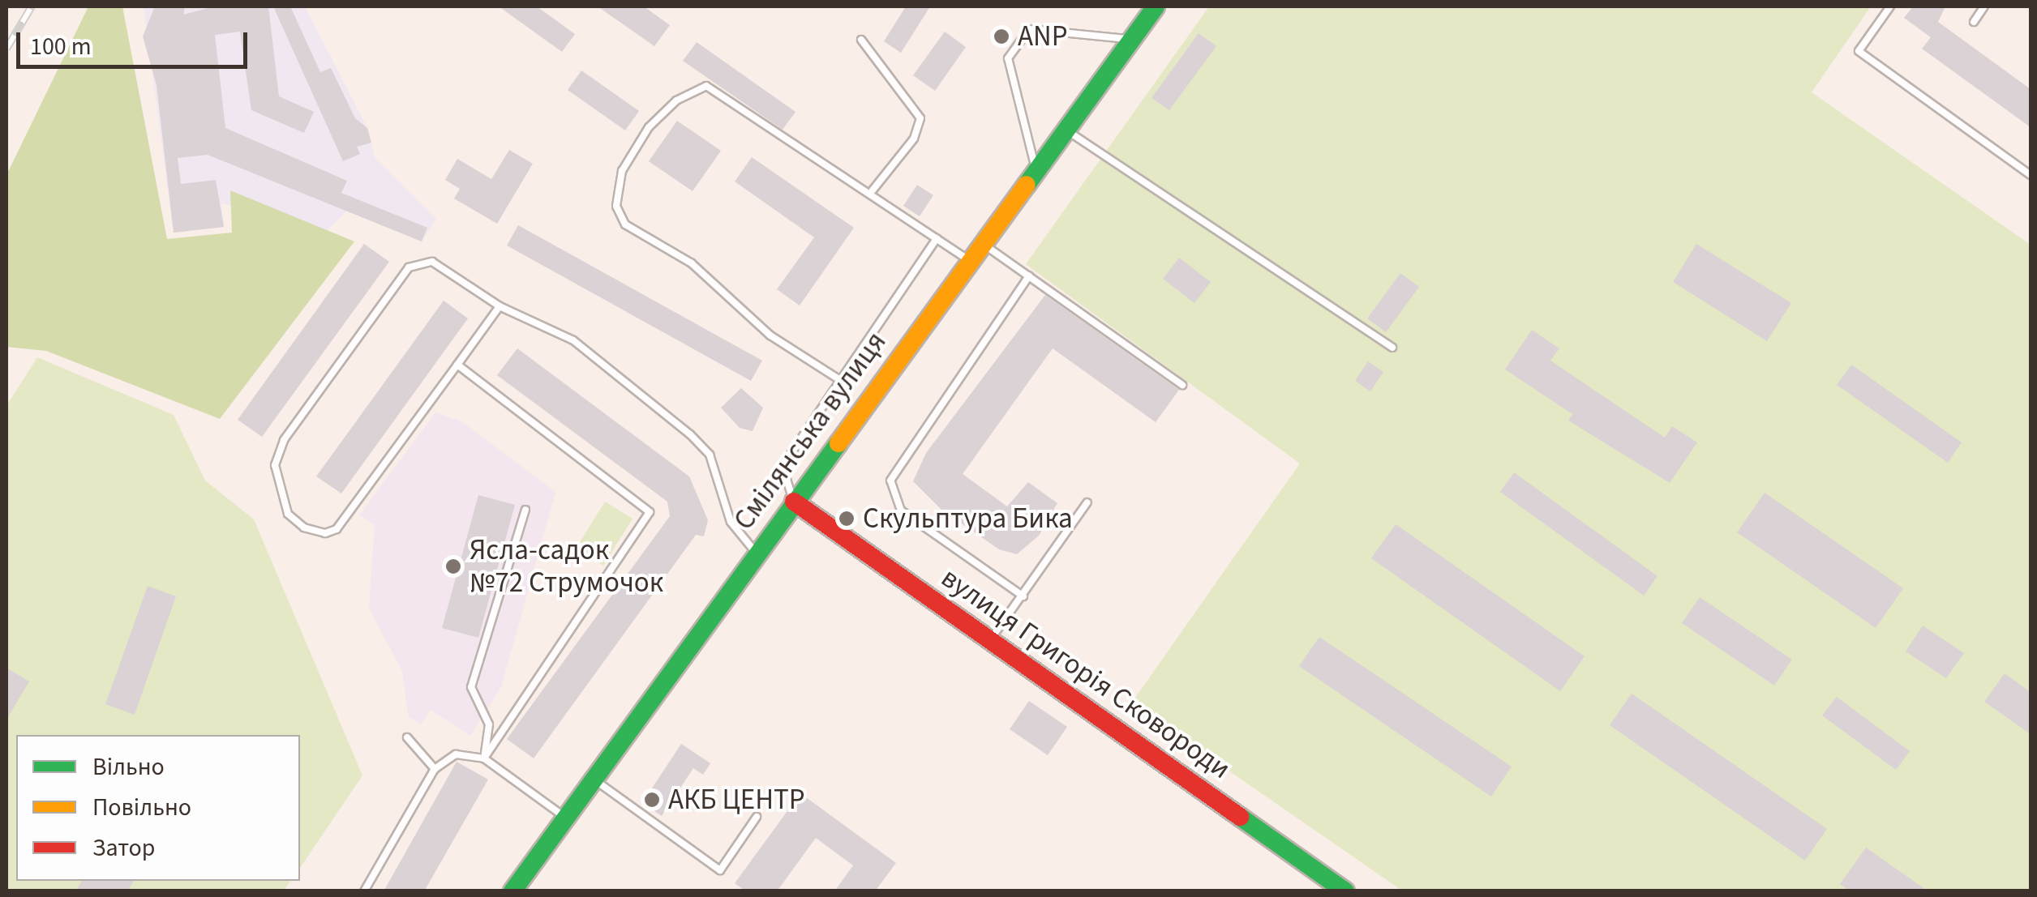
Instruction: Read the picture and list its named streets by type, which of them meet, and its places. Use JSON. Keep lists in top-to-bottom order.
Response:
{
  "streets": {
    "main road": ["Смілянська вулиця", "вулиця Григорія Сковороди"]
  },
  "crossings": [
    ["Смілянська вулиця", "вулиця Григорія Сковороди"]
  ],
  "places": [
    "ANP",
    "Cкульптура Бика",
    "Ясла-садок №72 Струмочок",
    "АКБ ЦЕНТР"
  ],
  "legend": ["Вільно", "Повільно", "Затор"],
  "scale_bar": "100 m"
}
